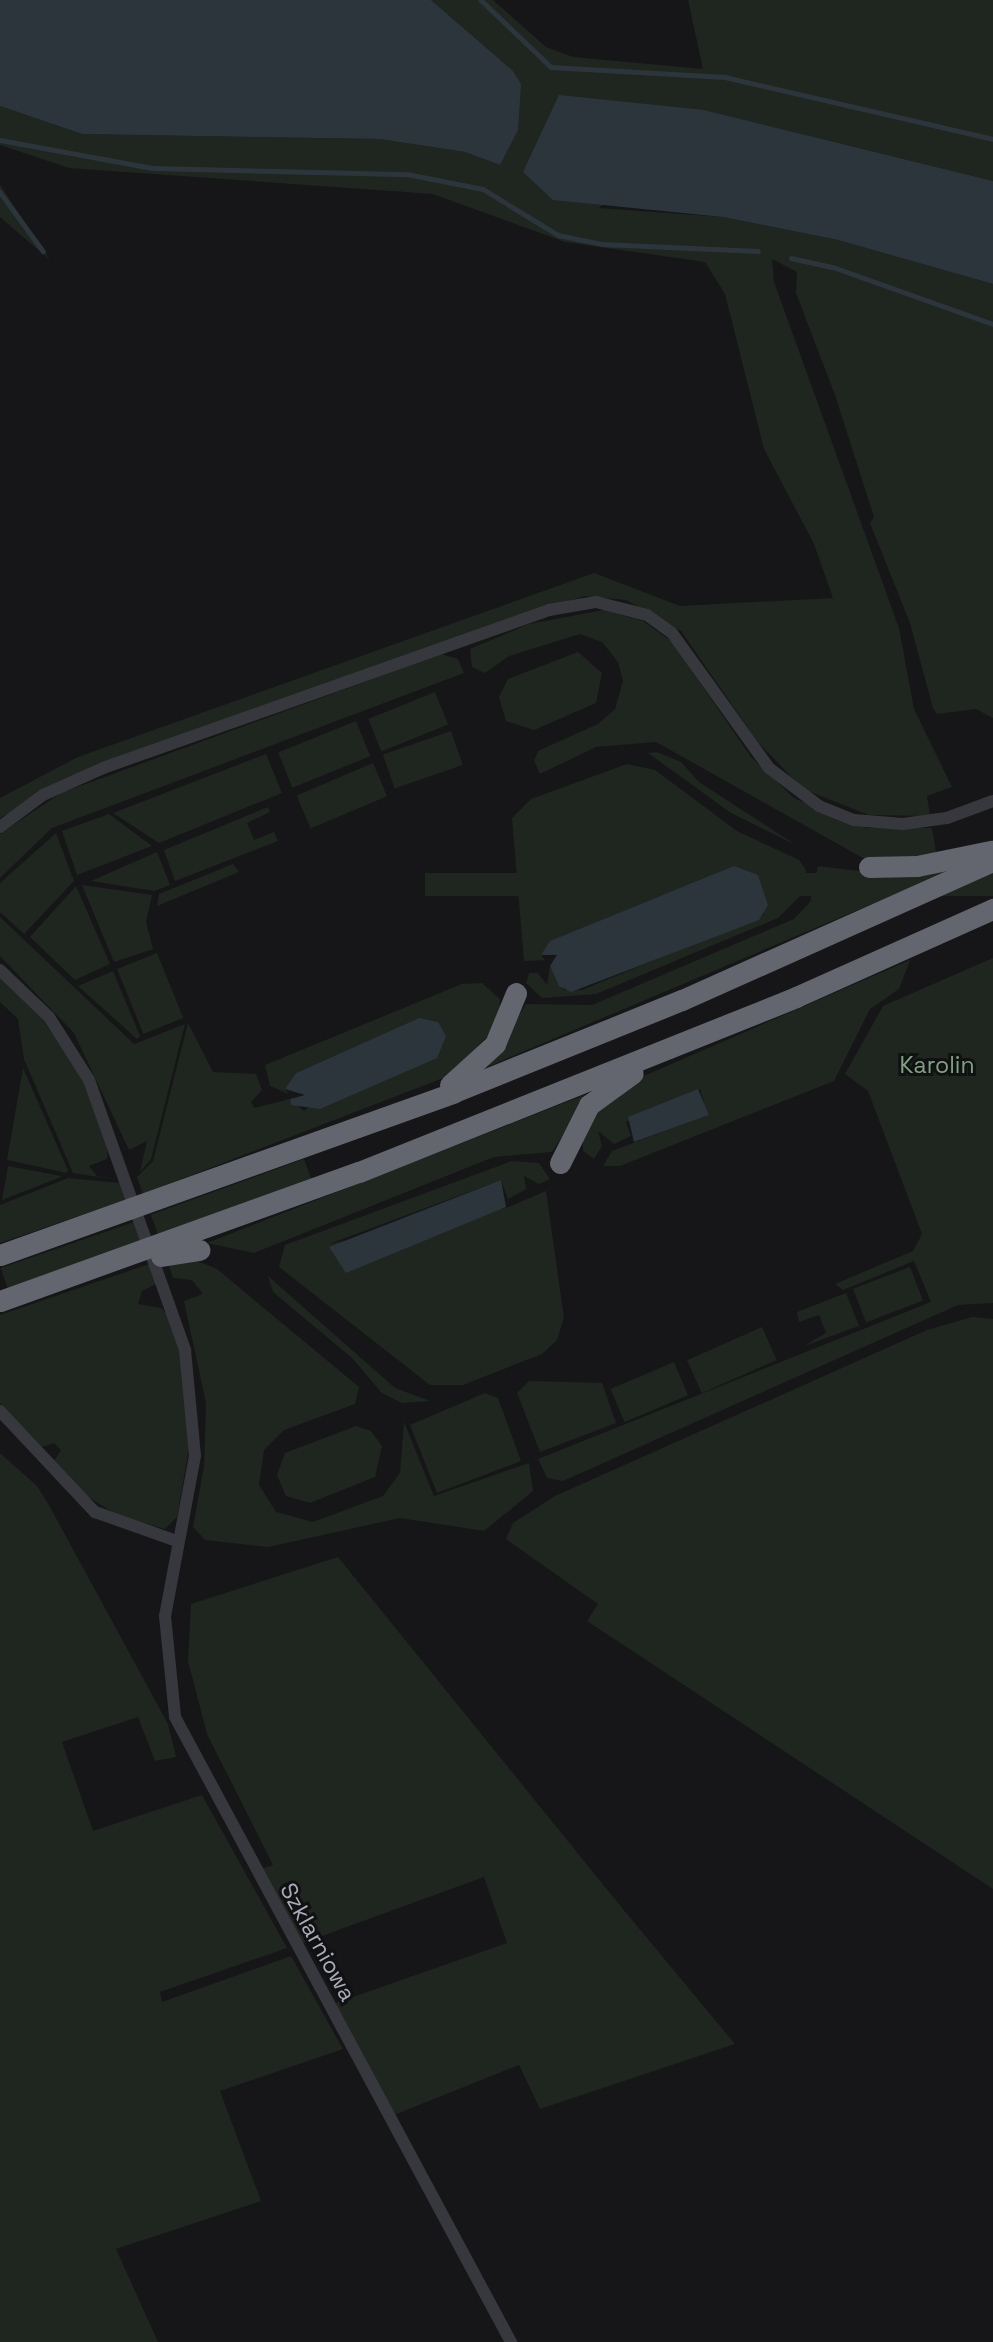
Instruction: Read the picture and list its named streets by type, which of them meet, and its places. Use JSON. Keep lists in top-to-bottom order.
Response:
{
  "streets": {
    "street": ["Szklarniowa"]
  },
  "parks": ["Karolin"]
}
